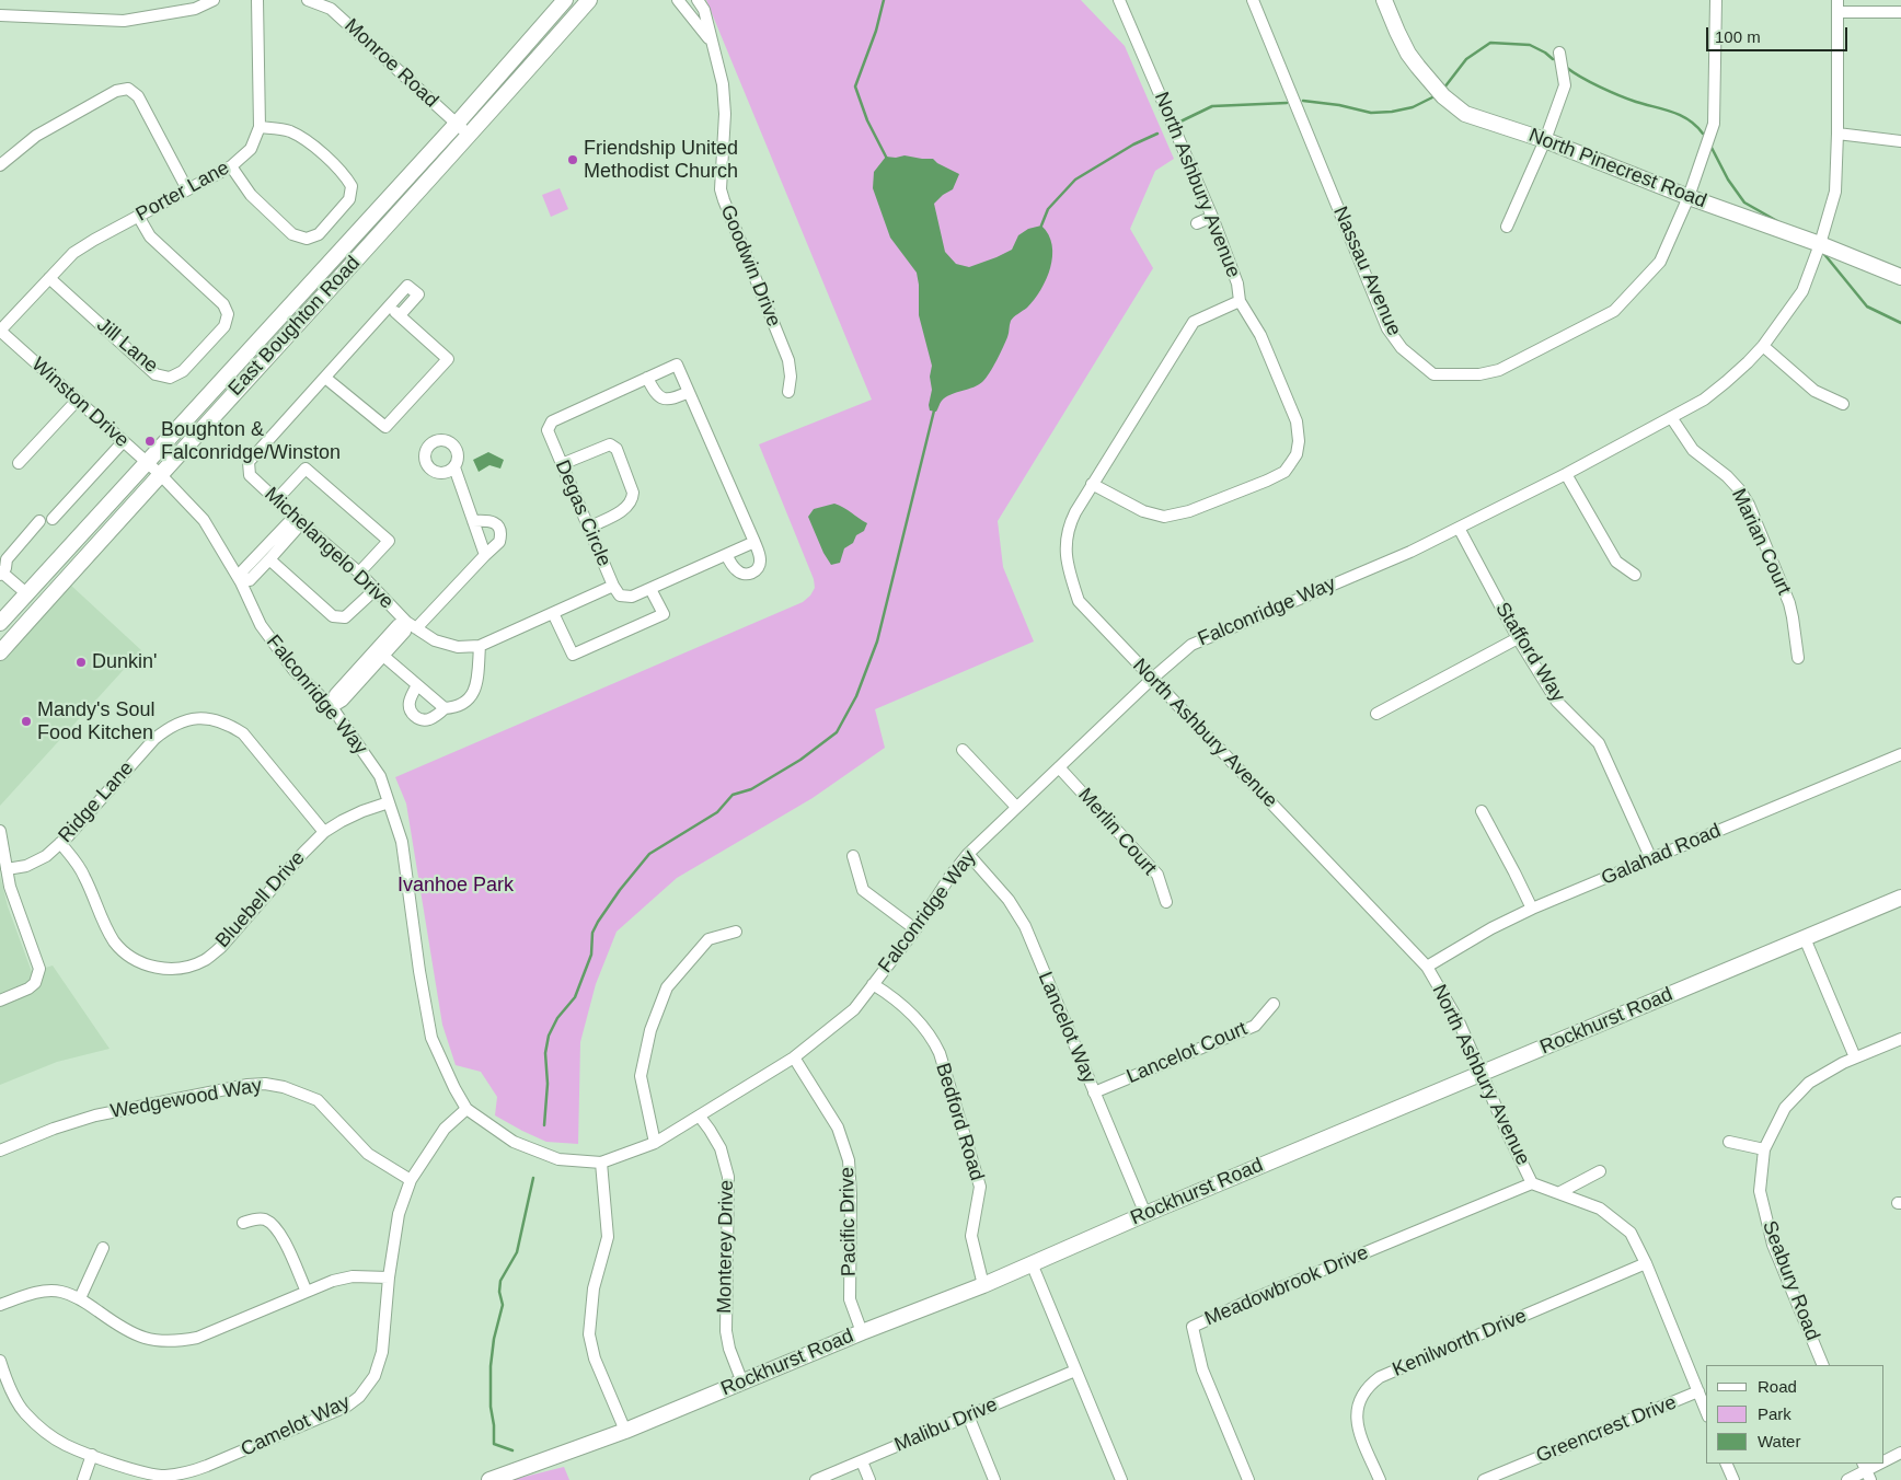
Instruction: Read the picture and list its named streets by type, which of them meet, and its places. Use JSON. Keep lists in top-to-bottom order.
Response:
{
  "streets": {
    "street": [
      "Monroe Road",
      "North Pinecrest Road",
      "North Ashbury Avenue",
      "Porter Lane",
      "Goodwin Drive",
      "Nassau Avenue",
      "East Boughton Road",
      "Jill Lane",
      "Winston Drive",
      "Degas Circle",
      "Marian Court",
      "Michelangelo Drive",
      "Falconridge Way",
      "Stafford Way",
      "Ridge Lane",
      "Merlin Court",
      "Galahad Road",
      "Bluebell Drive",
      "Rockhurst Road",
      "Lancelot Way",
      "Lancelot Court",
      "Wedgewood Way",
      "Bedford Road",
      "Pacific Drive",
      "Monterey Drive",
      "Seabury Road",
      "Meadowbrook Drive",
      "Kenilworth Drive",
      "Malibu Drive",
      "Camelot Way",
      "Greencrest Drive"
    ]
  },
  "crossings": [
    ["Monroe Road", "East Boughton Road"],
    ["North Pinecrest Road", "Nassau Avenue"],
    ["North Pinecrest Road", "Falconridge Way"],
    ["North Ashbury Avenue", "Falconridge Way"],
    ["North Ashbury Avenue", "Galahad Road"],
    ["North Ashbury Avenue", "Rockhurst Road"],
    ["North Ashbury Avenue", "Meadowbrook Drive"],
    ["North Ashbury Avenue", "Kenilworth Drive"],
    ["North Ashbury Avenue", "Greencrest Drive"],
    ["Porter Lane", "Jill Lane"],
    ["Porter Lane", "Winston Drive"],
    ["East Boughton Road", "Winston Drive"],
    ["East Boughton Road", "Falconridge Way"],
    ["Winston Drive", "Falconridge Way"],
    ["Degas Circle", "Michelangelo Drive"],
    ["Marian Court", "Falconridge Way"],
    ["Falconridge Way", "Stafford Way"],
    ["Falconridge Way", "Merlin Court"],
    ["Falconridge Way", "Bluebell Drive"],
    ["Falconridge Way", "Lancelot Way"],
    ["Falconridge Way", "Bedford Road"],
    ["Falconridge Way", "Pacific Drive"],
    ["Falconridge Way", "Monterey Drive"],
    ["Falconridge Way", "Camelot Way"],
    ["Stafford Way", "Galahad Road"],
    ["Ridge Lane", "Bluebell Drive"],
    ["Rockhurst Road", "Lancelot Way"],
    ["Rockhurst Road", "Bedford Road"],
    ["Rockhurst Road", "Pacific Drive"],
    ["Rockhurst Road", "Monterey Drive"],
    ["Lancelot Way", "Lancelot Court"],
    ["Wedgewood Way", "Camelot Way"]
  ],
  "parks": ["Ivanhoe Park"],
  "places": [
    "Friendship United Methodist Church",
    "Boughton & Falconridge/Winston",
    "Dunkin'",
    "Mandy's Soul Food Kitchen"
  ],
  "legend": ["Road", "Park", "Water"],
  "scale_bar": "100 m"
}
